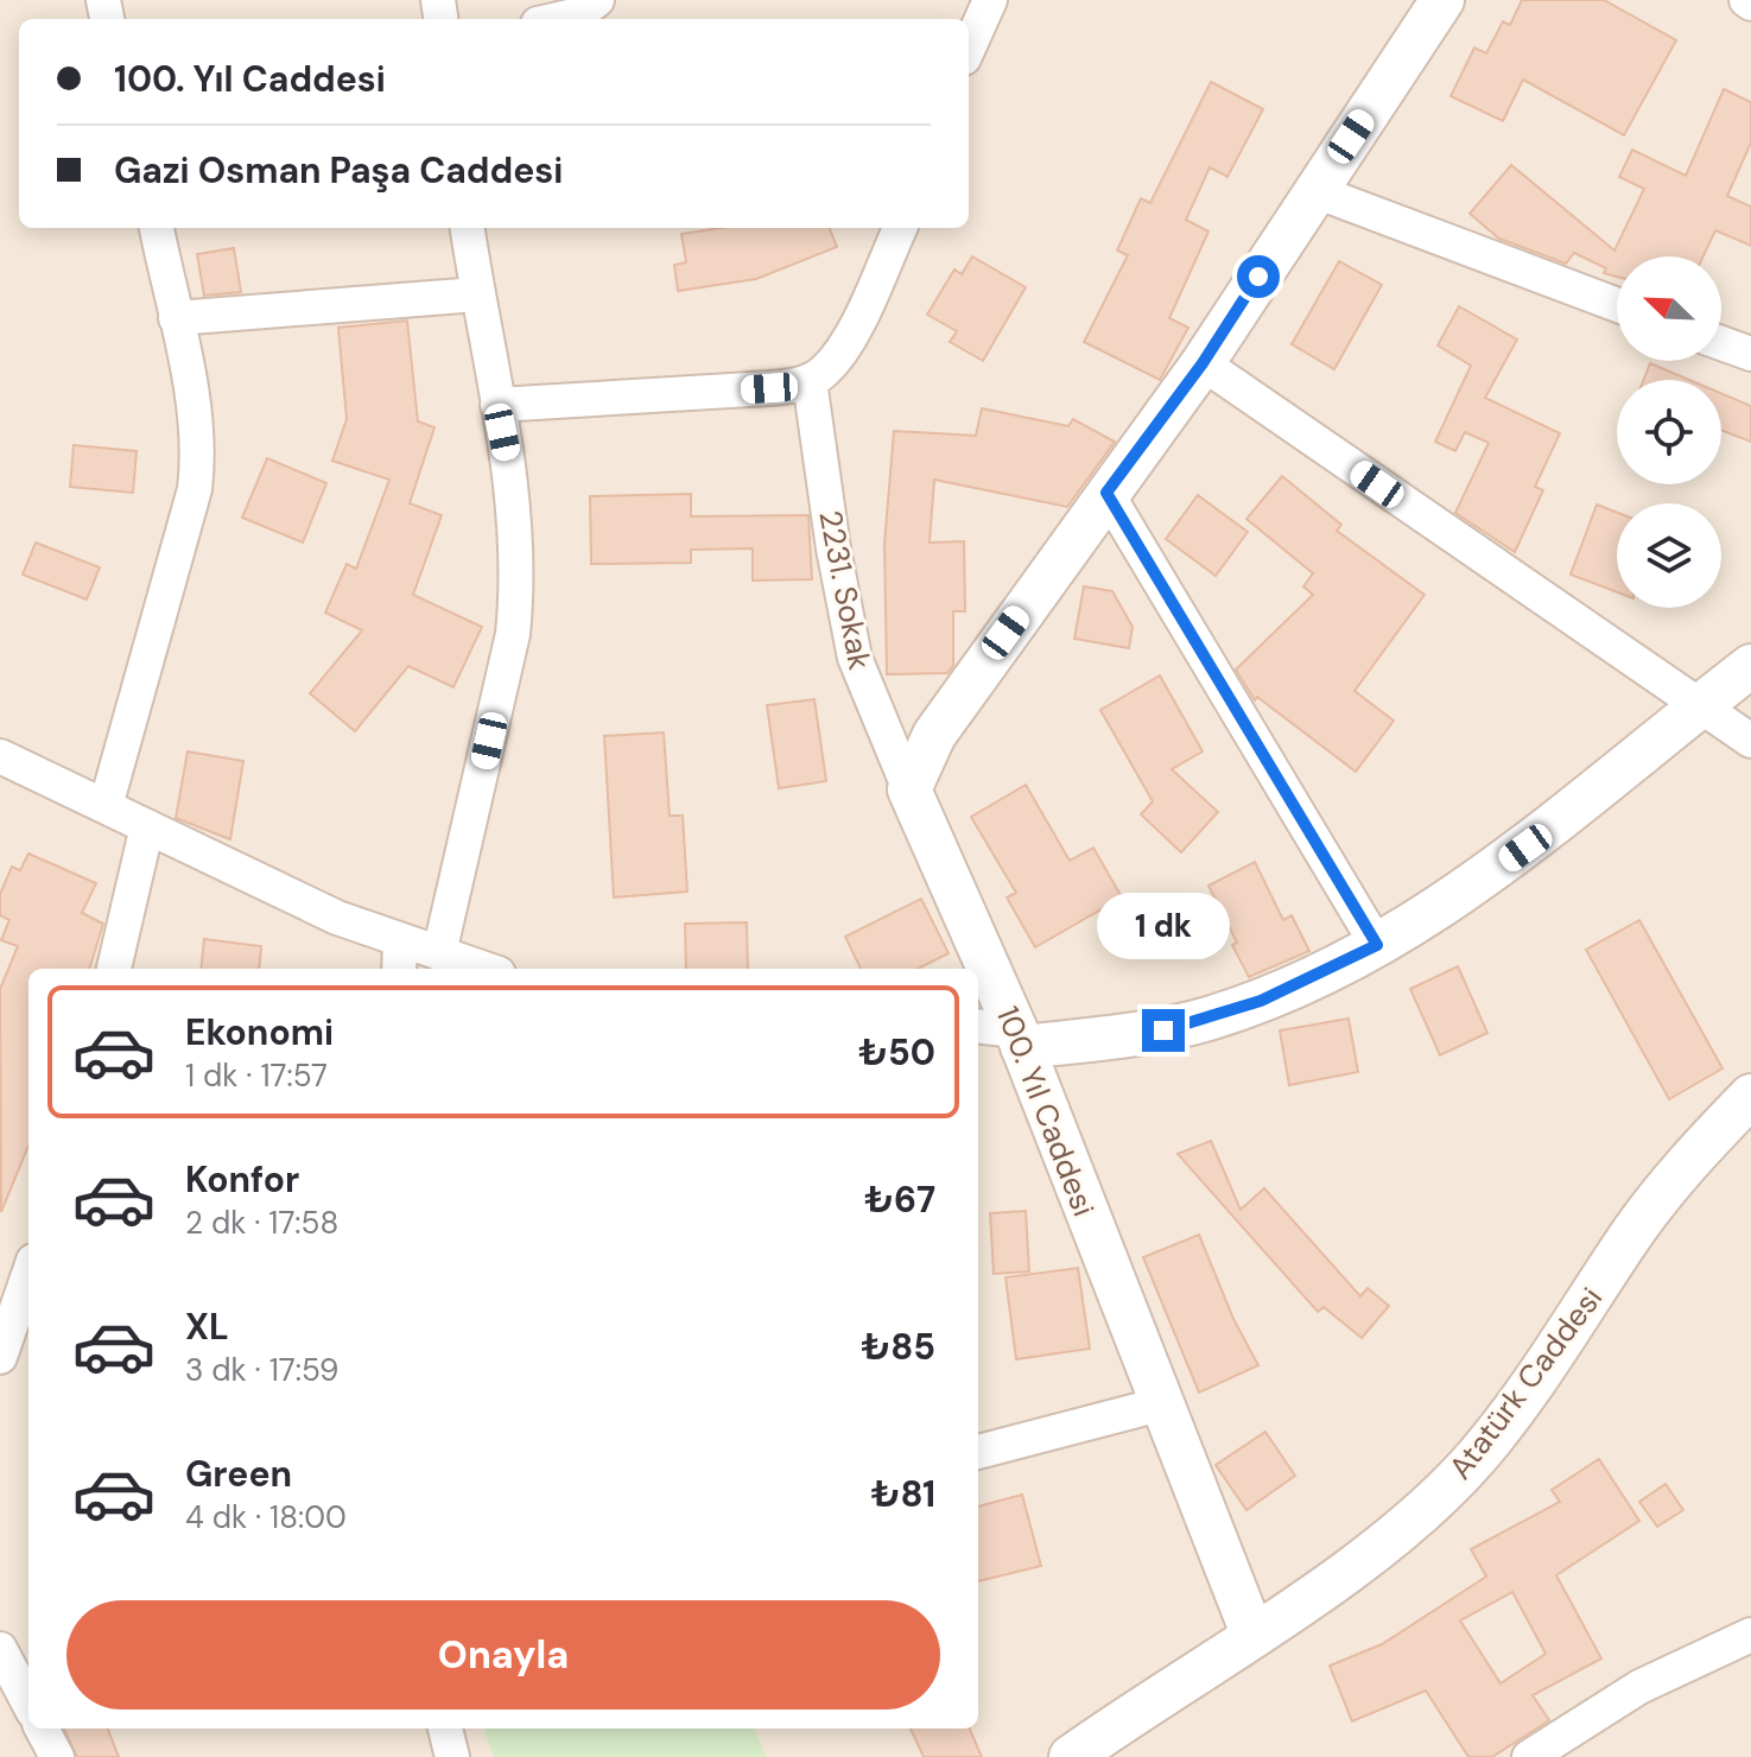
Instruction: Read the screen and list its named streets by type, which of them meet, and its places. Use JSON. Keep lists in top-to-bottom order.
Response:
{
  "streets": {
    "street": ["2231. Sokak", "100. Yıl Caddesi", "Atatürk Caddesi"]
  },
  "crossings": [
    ["2231. Sokak", "100. Yıl Caddesi"],
    ["100. Yıl Caddesi", "Atatürk Caddesi"]
  ],
  "north": "top left",
  "page": {
    "banner": ["100. Yıl Caddesi", "Gazi Osman Paşa Caddesi"],
    "bubble": "1 dk",
    "list": [
      {
        "name": "Ekonomi",
        "note": "1 dk · 17:57",
        "value": "₺50"
      },
      {
        "name": "Konfor",
        "note": "2 dk · 17:58",
        "value": "₺67"
      },
      {
        "name": "XL",
        "note": "3 dk · 17:59",
        "value": "₺85"
      },
      {
        "name": "Green",
        "note": "4 dk · 18:00",
        "value": "₺81"
      }
    ],
    "buttons": "Onayla"
  }
}
